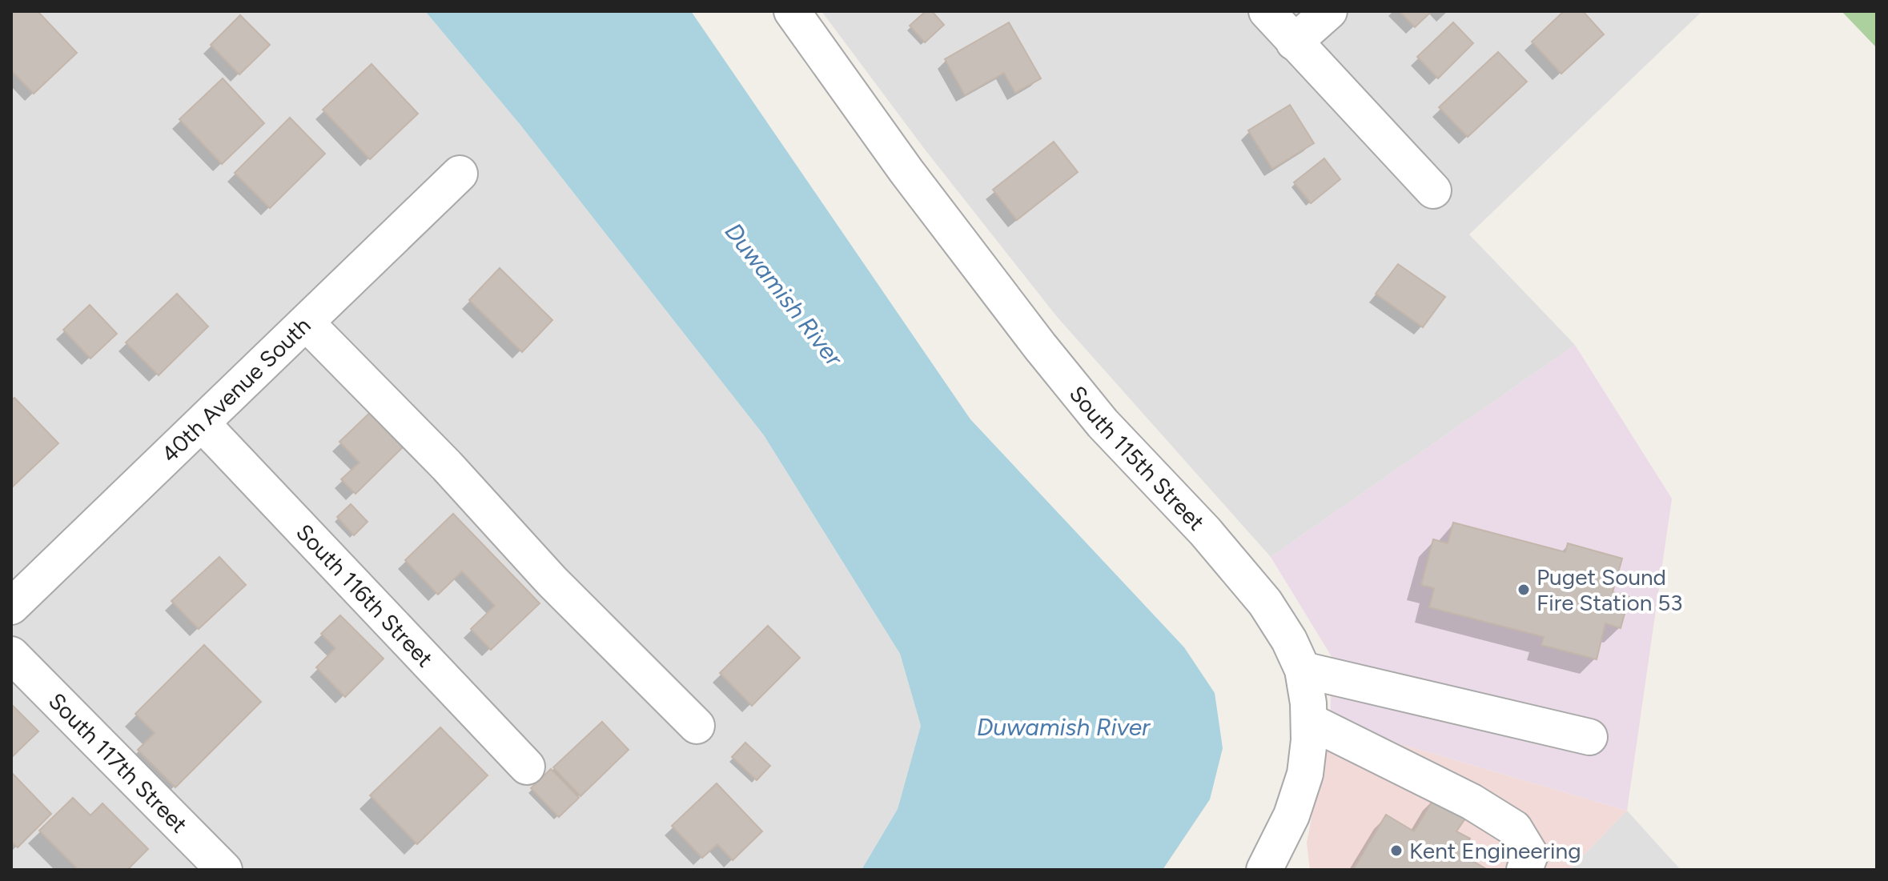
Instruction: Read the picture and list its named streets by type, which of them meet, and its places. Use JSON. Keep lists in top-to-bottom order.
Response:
{
  "streets": {
    "street": [
      "40th Avenue South",
      "South 115th Street",
      "South 116th Street",
      "South 117th Street"
    ]
  },
  "crossings": [
    ["40th Avenue South", "South 116th Street"]
  ],
  "water": ["Duwamish River"],
  "places": ["Puget Sound Fire Station 53", "Kent Engineering"]
}
